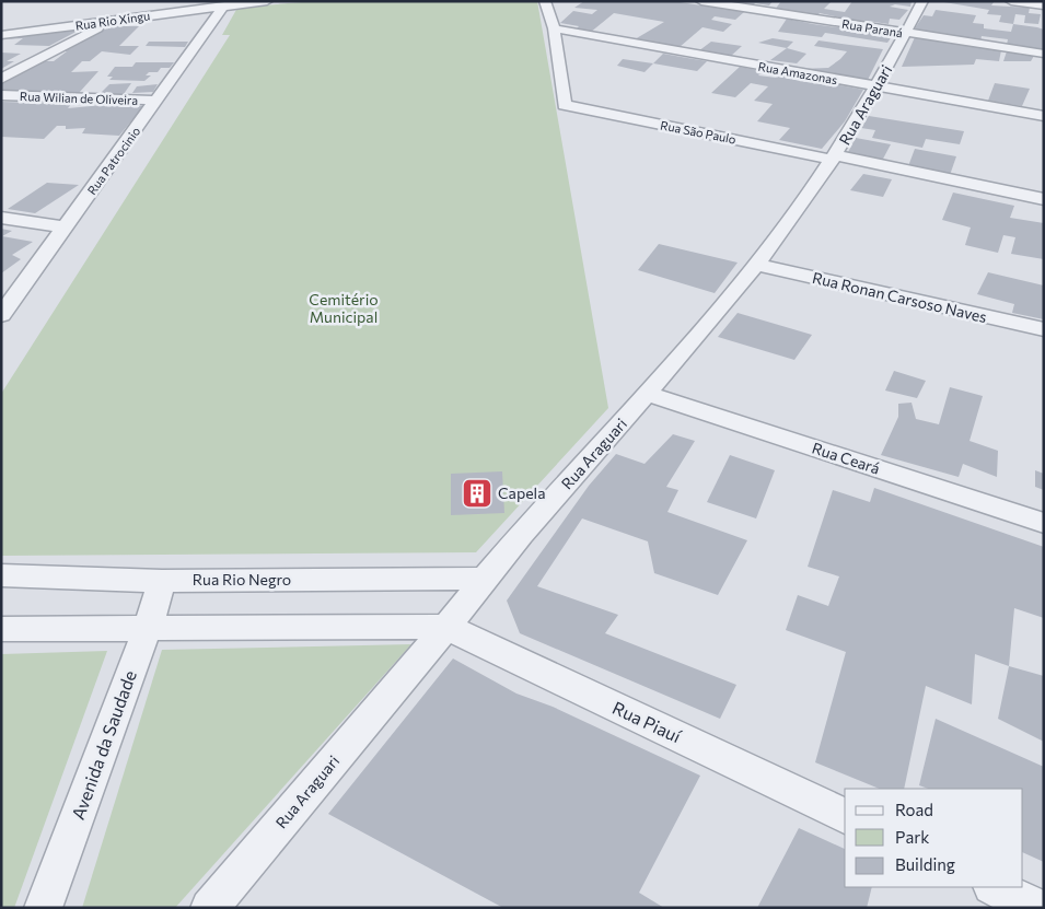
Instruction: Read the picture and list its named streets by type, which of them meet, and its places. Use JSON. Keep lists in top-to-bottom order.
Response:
{
  "streets": {
    "street": [
      "Rua Rio Xingu",
      "Rua Paraná",
      "Rua Amazonas",
      "Rua Wilian de Oliveira",
      "Rua Araguari",
      "Rua São Paulo",
      "Rua Patrocinio",
      "Rua Ronan Carsoso Naves",
      "Rua Ceará",
      "Rua Rio Negro",
      "Rua Piauí",
      "Avenida da Saudade"
    ]
  },
  "crossings": [
    ["Rua Rio Xingu", "Rua Patrocinio"],
    ["Rua Paraná", "Rua Araguari"],
    ["Rua Amazonas", "Rua Araguari"],
    ["Rua Amazonas", "Rua São Paulo"],
    ["Rua Wilian de Oliveira", "Rua Patrocinio"],
    ["Rua Araguari", "Rua São Paulo"],
    ["Rua Araguari", "Rua Ronan Carsoso Naves"],
    ["Rua Araguari", "Rua Ceará"],
    ["Rua Araguari", "Rua Rio Negro"],
    ["Rua Araguari", "Rua Piauí"],
    ["Rua Rio Negro", "Avenida da Saudade"]
  ],
  "parks": ["Cemitério Municipal"],
  "places": {
    "building": ["Capela"]
  },
  "legend": ["Road", "Park", "Building"]
}
